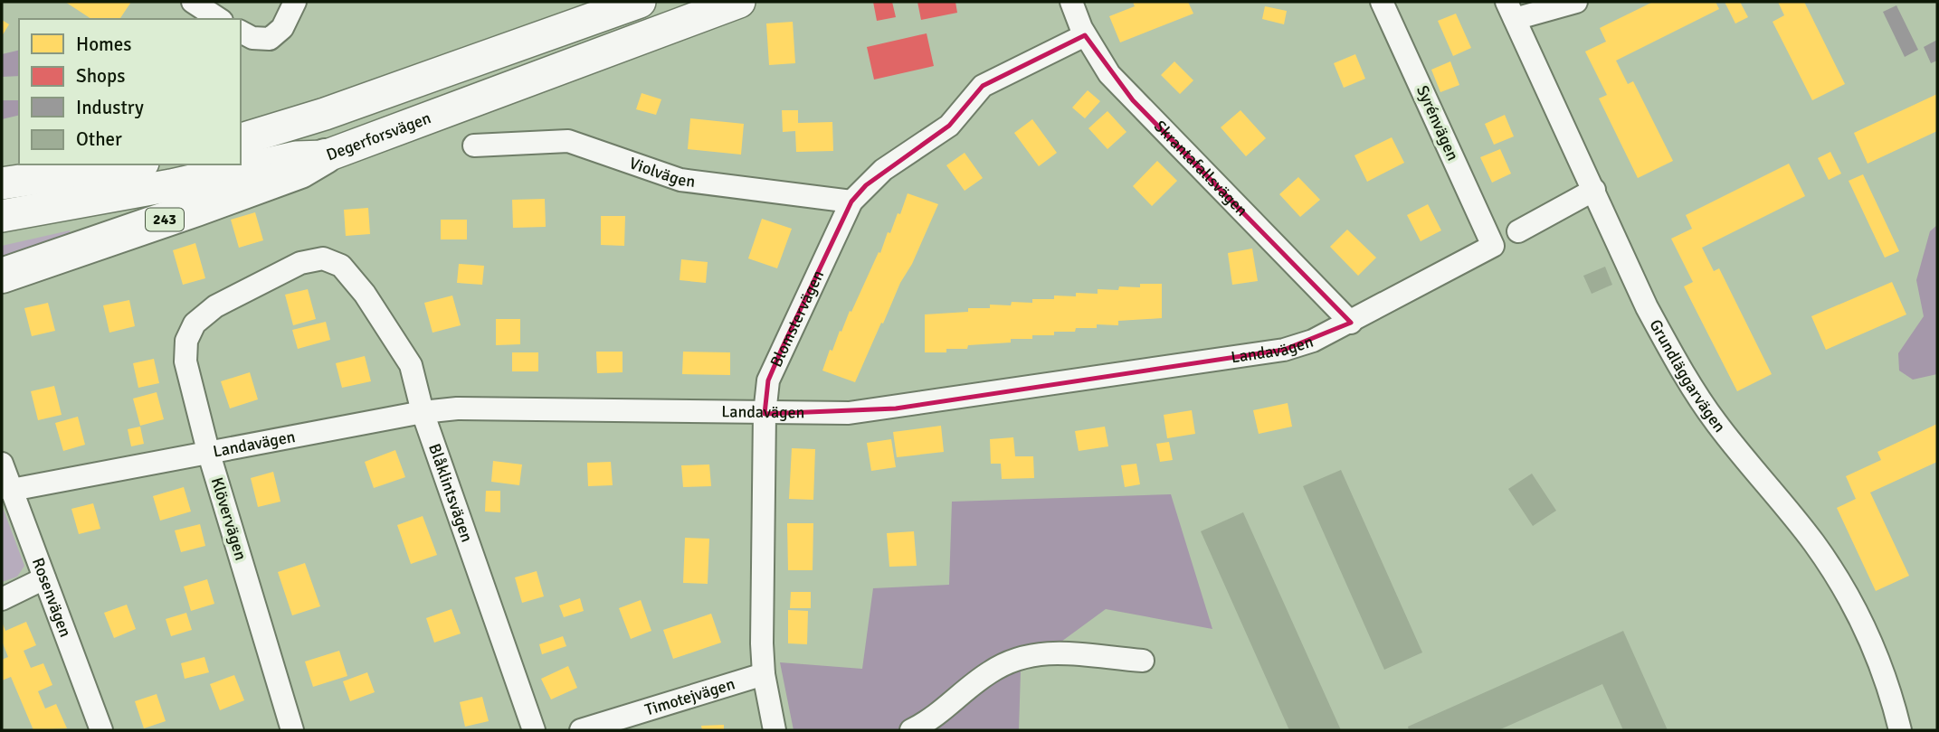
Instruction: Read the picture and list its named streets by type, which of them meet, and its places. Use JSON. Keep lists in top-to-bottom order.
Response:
{
  "streets": {
    "highway": ["243"],
    "main road": ["Degerforsvägen"],
    "street": [
      "Syrénvägen",
      "Skrantafallsvägen",
      "Violvägen",
      "Blomstervägen",
      "Landavägen",
      "Grundläggarvägen",
      "Blåklintsvägen",
      "Klövervägen",
      "Rosenvägen",
      "Timotejvägen"
    ]
  },
  "crossings": [
    ["Syrénvägen", "Landavägen"],
    ["Degerforsvägen", "243"],
    ["Skrantafallsvägen", "Blomstervägen"],
    ["Skrantafallsvägen", "Landavägen"],
    ["Violvägen", "Blomstervägen"],
    ["Blomstervägen", "Landavägen"],
    ["Blomstervägen", "Timotejvägen"],
    ["Landavägen", "Blåklintsvägen"],
    ["Landavägen", "Klövervägen"],
    ["Landavägen", "Rosenvägen"],
    ["Blåklintsvägen", "Klövervägen"]
  ],
  "legend": [
    "Homes",
    "Shops",
    "Industry",
    "Other"
  ]
}
